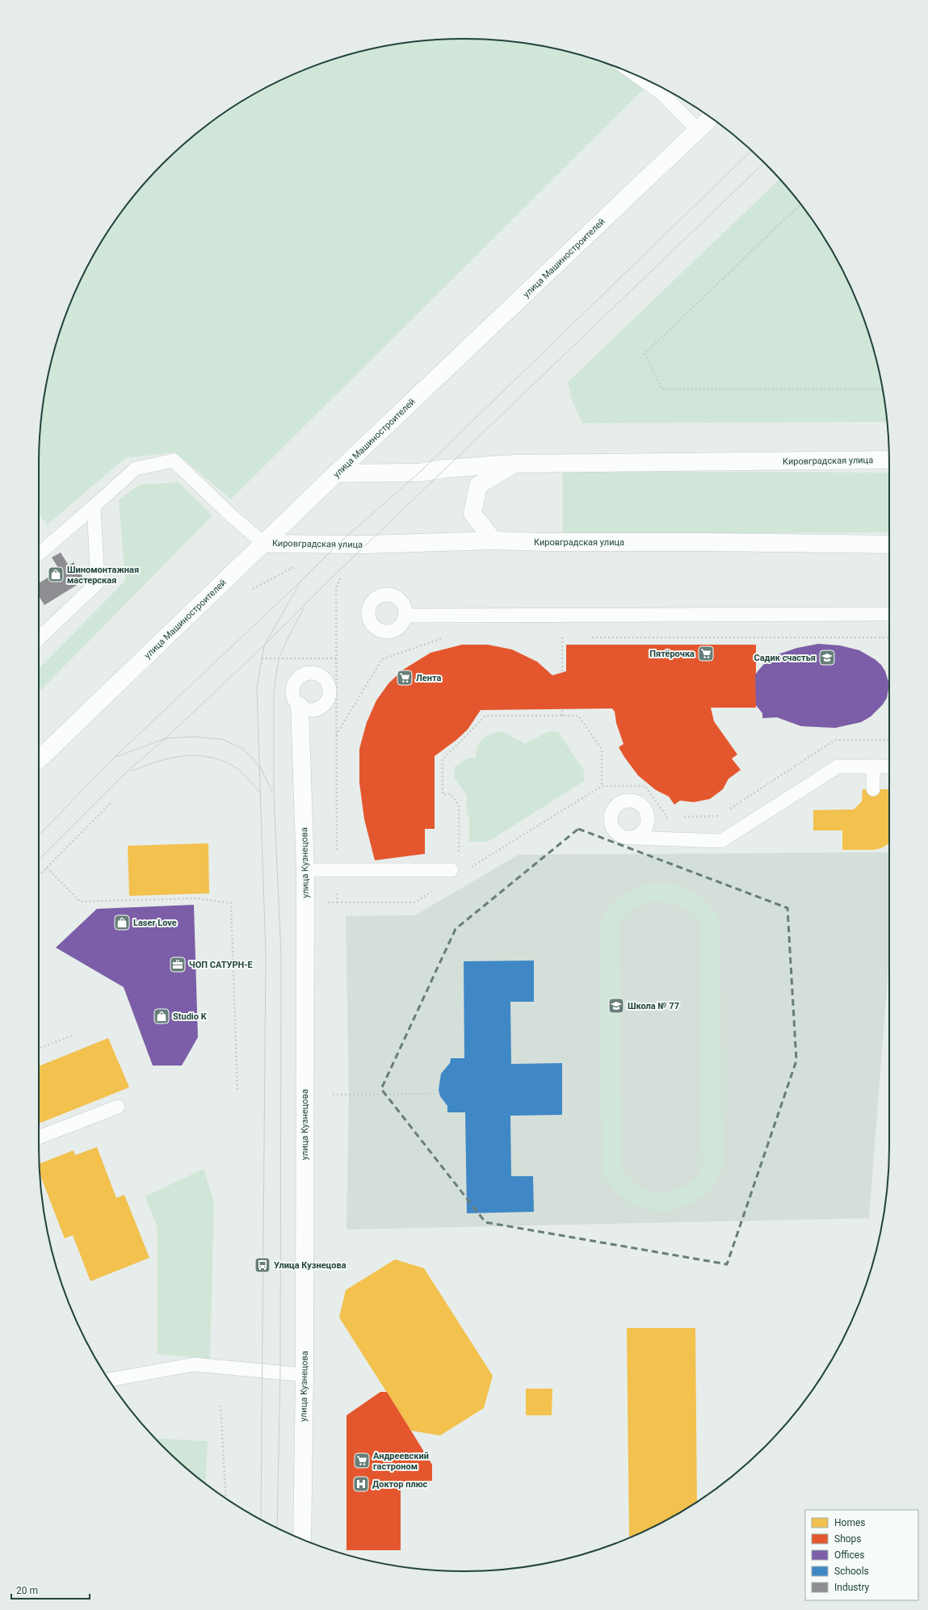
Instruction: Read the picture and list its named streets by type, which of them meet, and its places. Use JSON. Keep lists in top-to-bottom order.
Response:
{
  "streets": {
    "main road": ["улица Машиностроителей", "Кировградская улица", "улица Кузнецова"]
  },
  "crossings": [
    ["улица Машиностроителей", "Кировградская улица"]
  ],
  "places": {
    "shop": ["Шиномонтажная мастерская", "Laser Love", "Studio K"],
    "supermarket": ["Пятёрочка", "Лента", "Андреевский гастроном"],
    "school or university": ["Садик счастья", "Школа № 77"],
    "office": ["ЧОП САТУРН-Е"],
    "bus stop": ["Улица Кузнецова"],
    "hospital": ["Доктор плюс"]
  },
  "legend": [
    "Homes",
    "Shops",
    "Offices",
    "Schools",
    "Industry"
  ],
  "scale_bar": "20 m"
}
